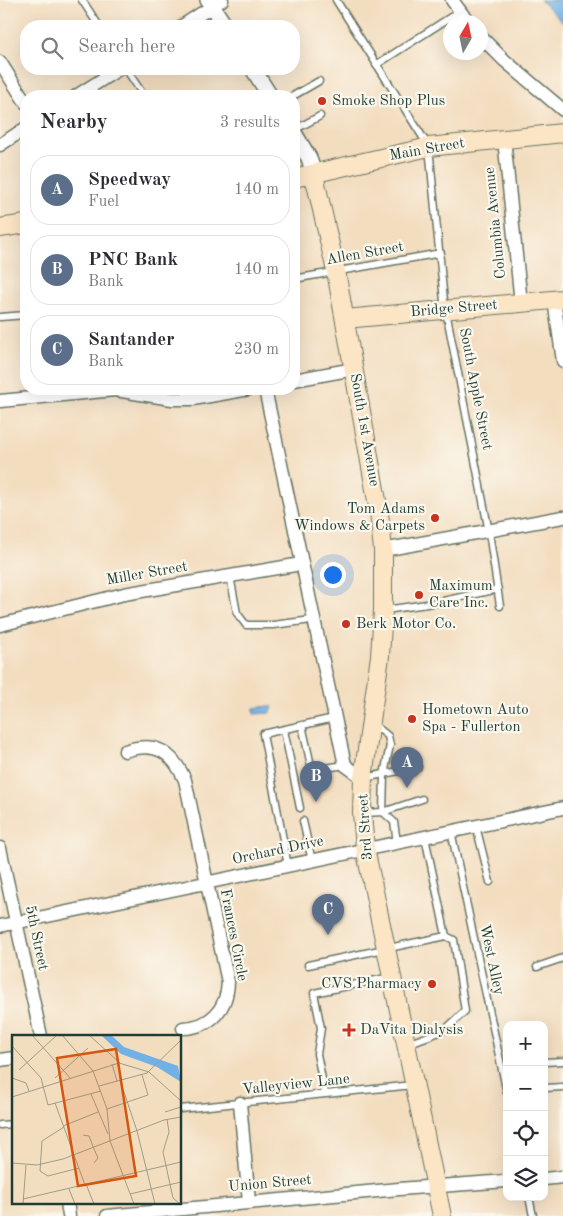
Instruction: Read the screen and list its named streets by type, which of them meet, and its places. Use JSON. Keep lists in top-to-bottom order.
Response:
{
  "streets": {
    "main road": [
      "Main Street",
      "Bridge Street",
      "South 1st Avenue",
      "3rd Street"
    ],
    "street": [
      "Columbia Avenue",
      "Miller Street",
      "Orchard Drive",
      "Frances Circle",
      "5th Street",
      "Union Street"
    ],
    "lane": [
      "Allen Street",
      "South Apple Street",
      "West Alley",
      "Valleyview Lane"
    ]
  },
  "crossings": [
    ["Main Street", "Columbia Avenue"],
    ["Main Street", "South Apple Street"],
    ["Main Street", "South 1st Avenue"],
    ["Columbia Avenue", "Bridge Street"],
    ["Allen Street", "South Apple Street"],
    ["Allen Street", "South 1st Avenue"],
    ["Bridge Street", "South Apple Street"],
    ["Bridge Street", "South 1st Avenue"],
    ["South 1st Avenue", "3rd Street"],
    ["3rd Street", "Orchard Drive"],
    ["3rd Street", "Valleyview Lane"],
    ["3rd Street", "Union Street"],
    ["Orchard Drive", "Frances Circle"],
    ["Orchard Drive", "5th Street"],
    ["Orchard Drive", "West Alley"]
  ],
  "places": {
    "other": [
      "Smoke Shop Plus",
      "Tom Adams Windows & Carpets",
      "Maximum Care Inc.",
      "Berk Motor Co.",
      "Hometown Auto Spa - Fullerton",
      "CVS Pharmacy"
    ],
    "health": ["DaVita Dialysis"]
  },
  "north": "top",
  "page": {
    "search": "Search here",
    "heading": ["Nearby", "3 results"],
    "list": [
      {
        "mark": "A",
        "name": "Speedway",
        "note": "Fuel",
        "value": "140 m"
      },
      {
        "mark": "B",
        "name": "PNC Bank",
        "note": "Bank",
        "value": "140 m"
      },
      {
        "mark": "C",
        "name": "Santander",
        "note": "Bank",
        "value": "230 m"
      }
    ],
    "pins": ["A", "B", "C"],
    "map_buttons": ["+", "−"]
  }
}
